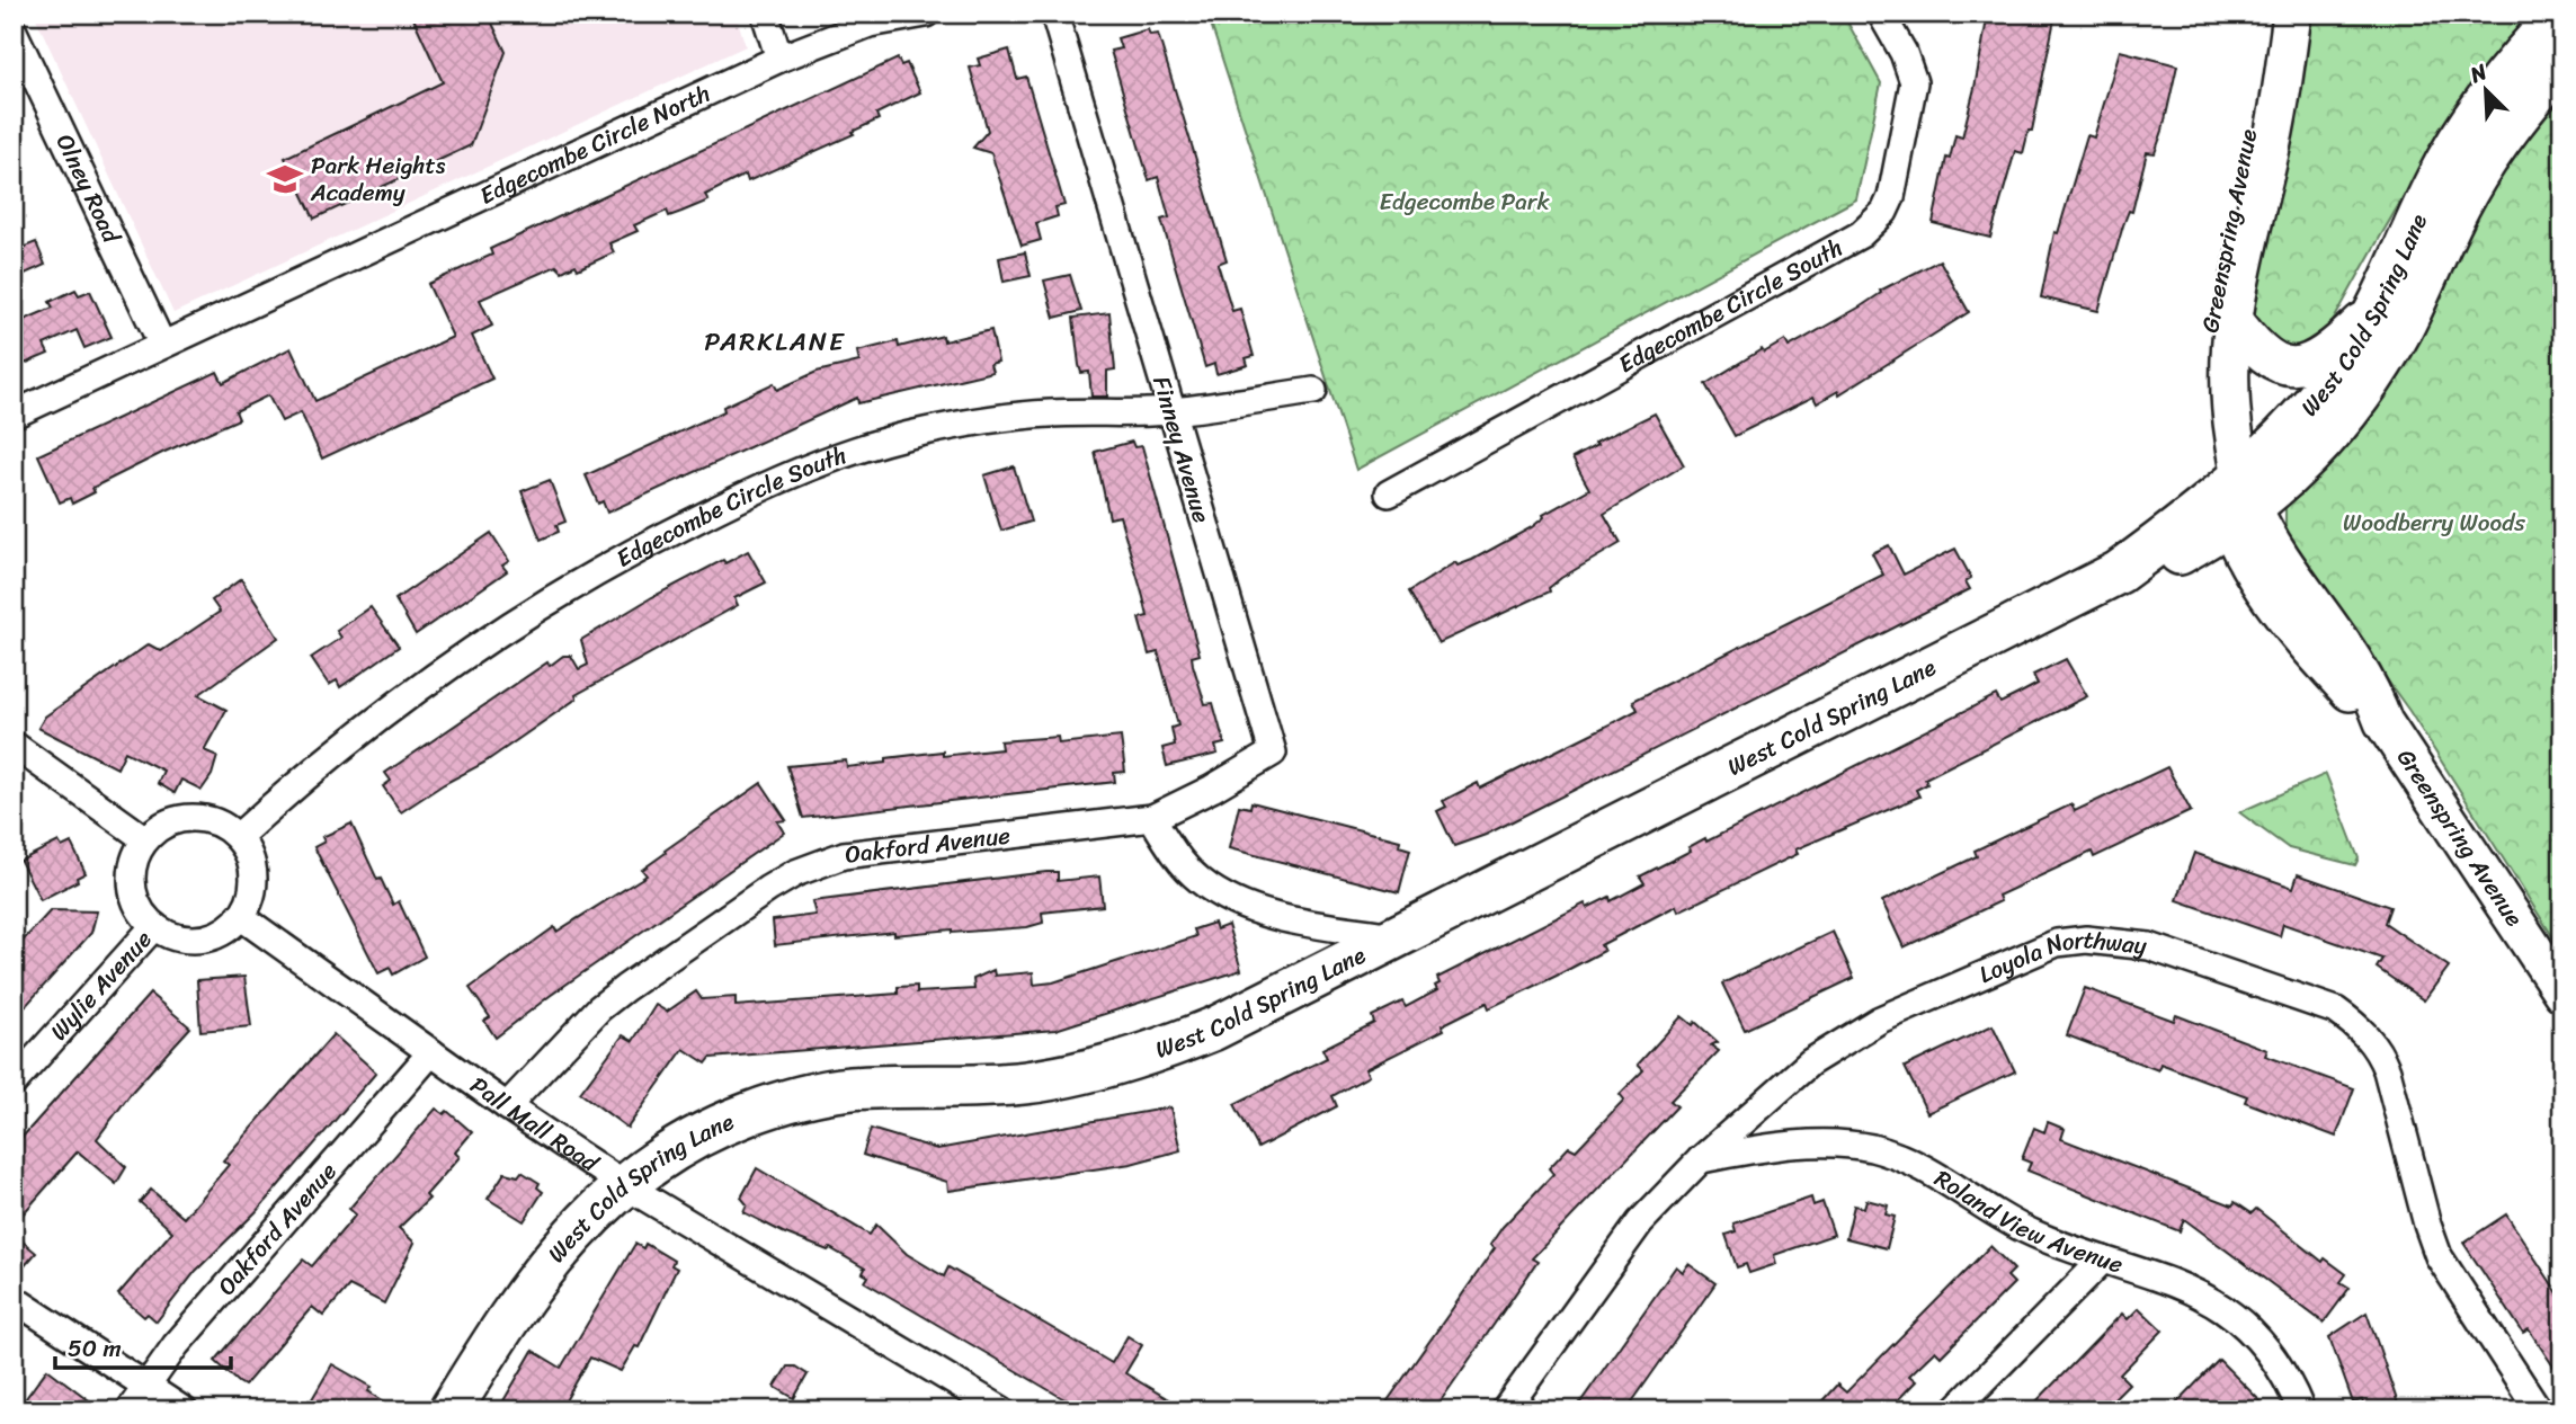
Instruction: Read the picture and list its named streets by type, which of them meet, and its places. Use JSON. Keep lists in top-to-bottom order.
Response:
{
  "streets": {
    "main road": ["Greenspring Avenue", "West Cold Spring Lane"],
    "street": [
      "Edgecombe Circle North",
      "Olney Road",
      "Edgecombe Circle South",
      "Finney Avenue",
      "Oakford Avenue",
      "Loyola Northway",
      "Wylie Avenue",
      "Pall Mall Road",
      "Roland View Avenue"
    ]
  },
  "crossings": [
    ["Edgecombe Circle North", "Olney Road"],
    ["Greenspring Avenue", "West Cold Spring Lane"],
    ["Edgecombe Circle South", "Finney Avenue"],
    ["Edgecombe Circle South", "Wylie Avenue"],
    ["Edgecombe Circle South", "Pall Mall Road"],
    ["West Cold Spring Lane", "Pall Mall Road"],
    ["Finney Avenue", "Oakford Avenue"],
    ["Oakford Avenue", "Pall Mall Road"],
    ["Loyola Northway", "Roland View Avenue"],
    ["Wylie Avenue", "Pall Mall Road"]
  ],
  "districts": ["PARKLANE"],
  "parks": ["Edgecombe Park", "Woodberry Woods"],
  "places": {
    "school or university": ["Park Heights Academy"]
  },
  "scale_bar": "50 m",
  "north": "top left"
}
